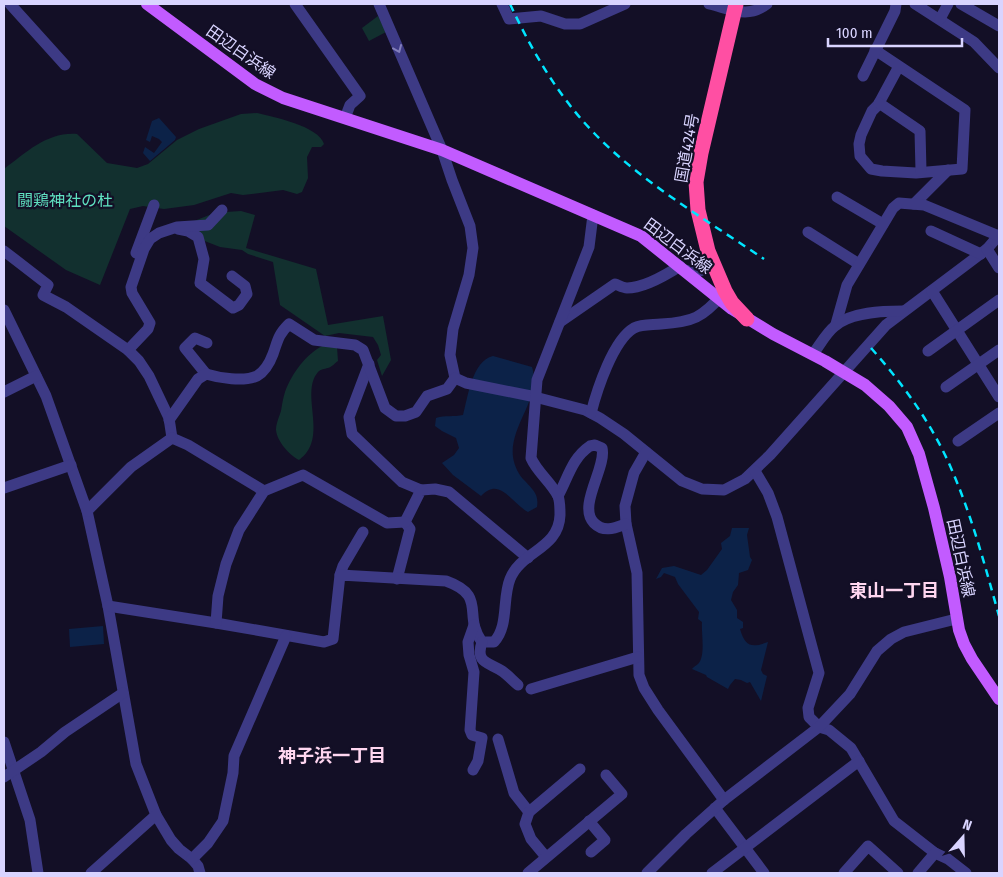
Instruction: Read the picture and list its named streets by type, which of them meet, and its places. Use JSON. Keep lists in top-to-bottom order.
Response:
{
  "streets": {
    "highway": ["国道424号"],
    "main road": ["田辺白浜線"]
  },
  "crossings": [
    ["田辺白浜線", "国道424号"]
  ],
  "districts": ["東山一丁目", "神子浜一丁目"],
  "parks": ["闘鶏神社の杜"],
  "scale_bar": "100 m",
  "north": "top"
}
